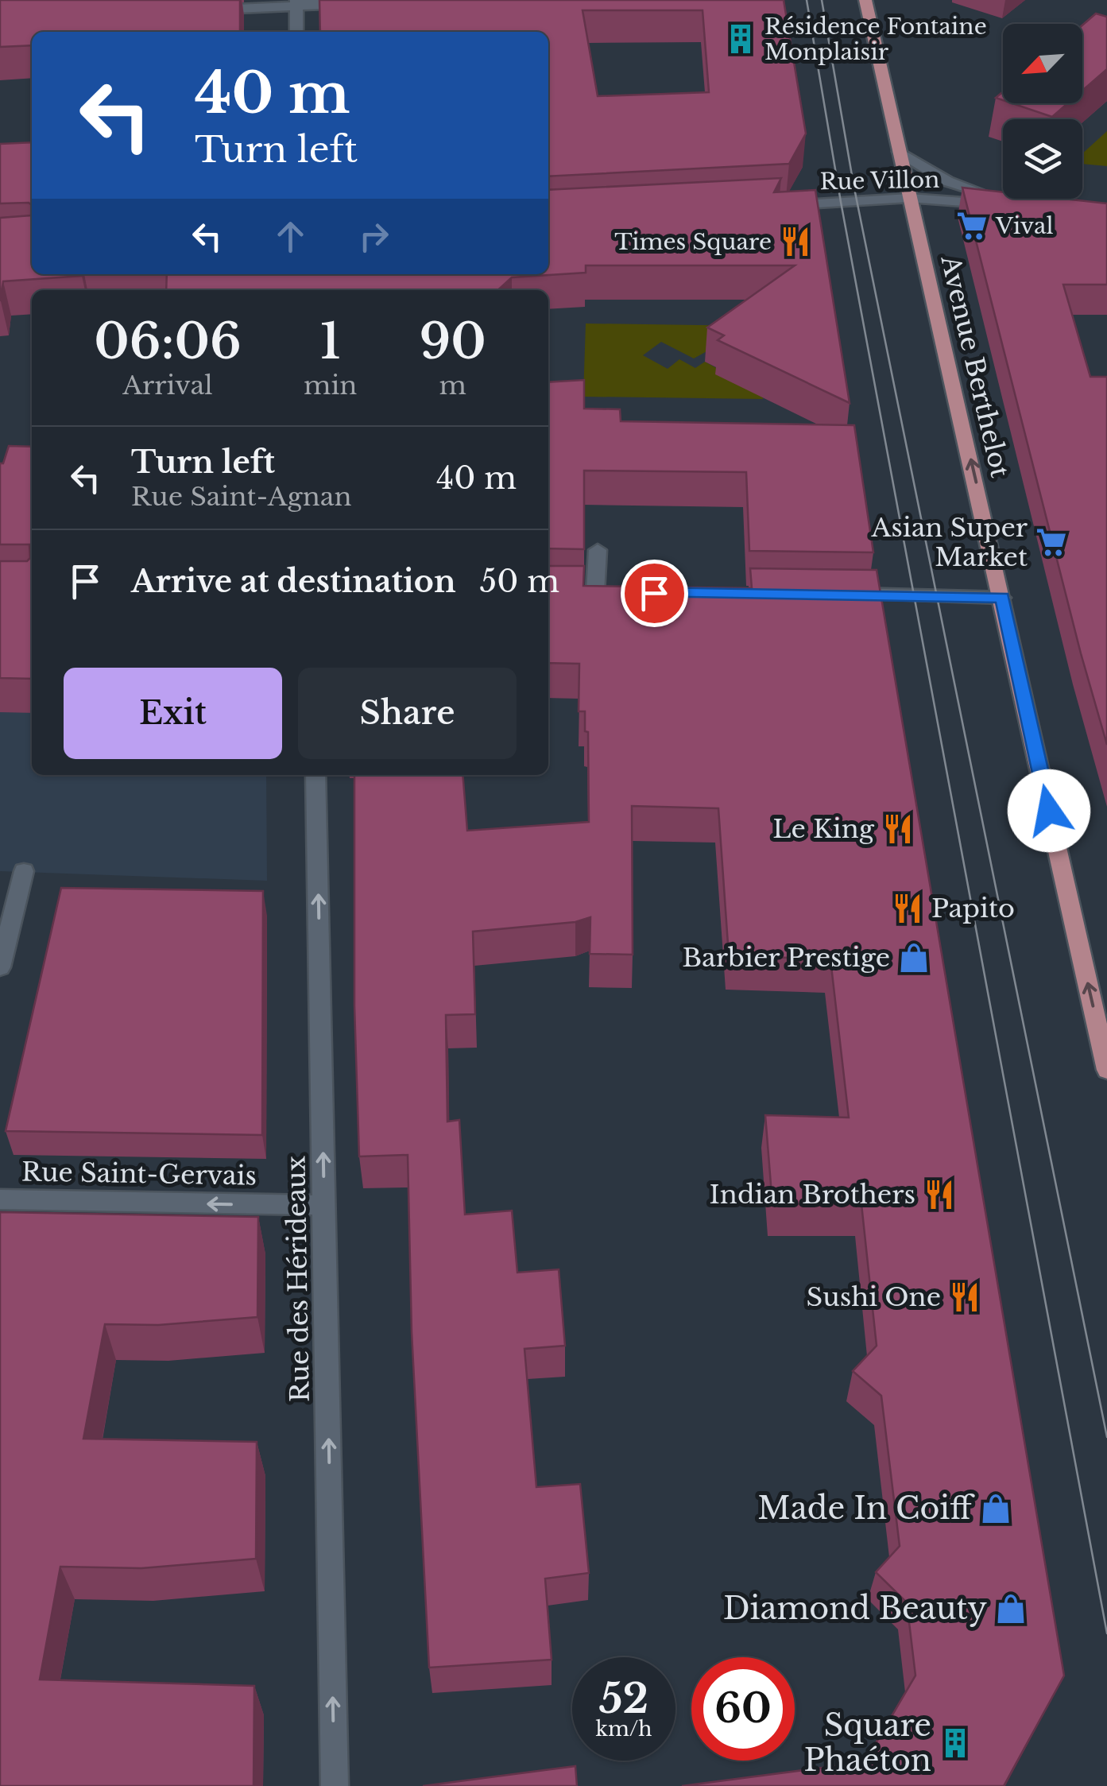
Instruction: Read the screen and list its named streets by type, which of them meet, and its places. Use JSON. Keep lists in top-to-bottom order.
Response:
{
  "streets": {
    "main road": ["Avenue Berthelot"],
    "street": ["Rue Villon", "Rue Saint-Gervais", "Rue des Hérideaux"]
  },
  "crossings": [
    ["Rue Villon", "Avenue Berthelot"],
    ["Rue Saint-Gervais", "Rue des Hérideaux"]
  ],
  "one_way": ["Avenue Berthelot", "Rue Saint-Gervais", "Rue des Hérideaux"],
  "places": {
    "building": ["Résidence Fontaine Monplaisir", "Square Phaéton"],
    "supermarket": ["Vival", "Asian Super Market"],
    "restaurant": [
      "Times Square",
      "Le King",
      "Papito",
      "Indian Brothers",
      "Sushi One"
    ],
    "shop": ["Barbier Prestige", "Made In Coiff", "Diamond Beauty"]
  },
  "north": "bottom left",
  "page": {
    "turn": ["40 m", "Turn left"],
    "eta": [
      "06:06",
      "Arrival",
      "1",
      "min",
      "90",
      "m"
    ],
    "list": [
      {
        "name": "Turn left",
        "note": "Rue Saint-Agnan",
        "value": "40 m"
      },
      {
        "name": "Arrive at destination",
        "value": "50 m"
      }
    ],
    "buttons": ["Exit", "Share"],
    "speed": "52 km/h",
    "limit": "60"
  }
}
